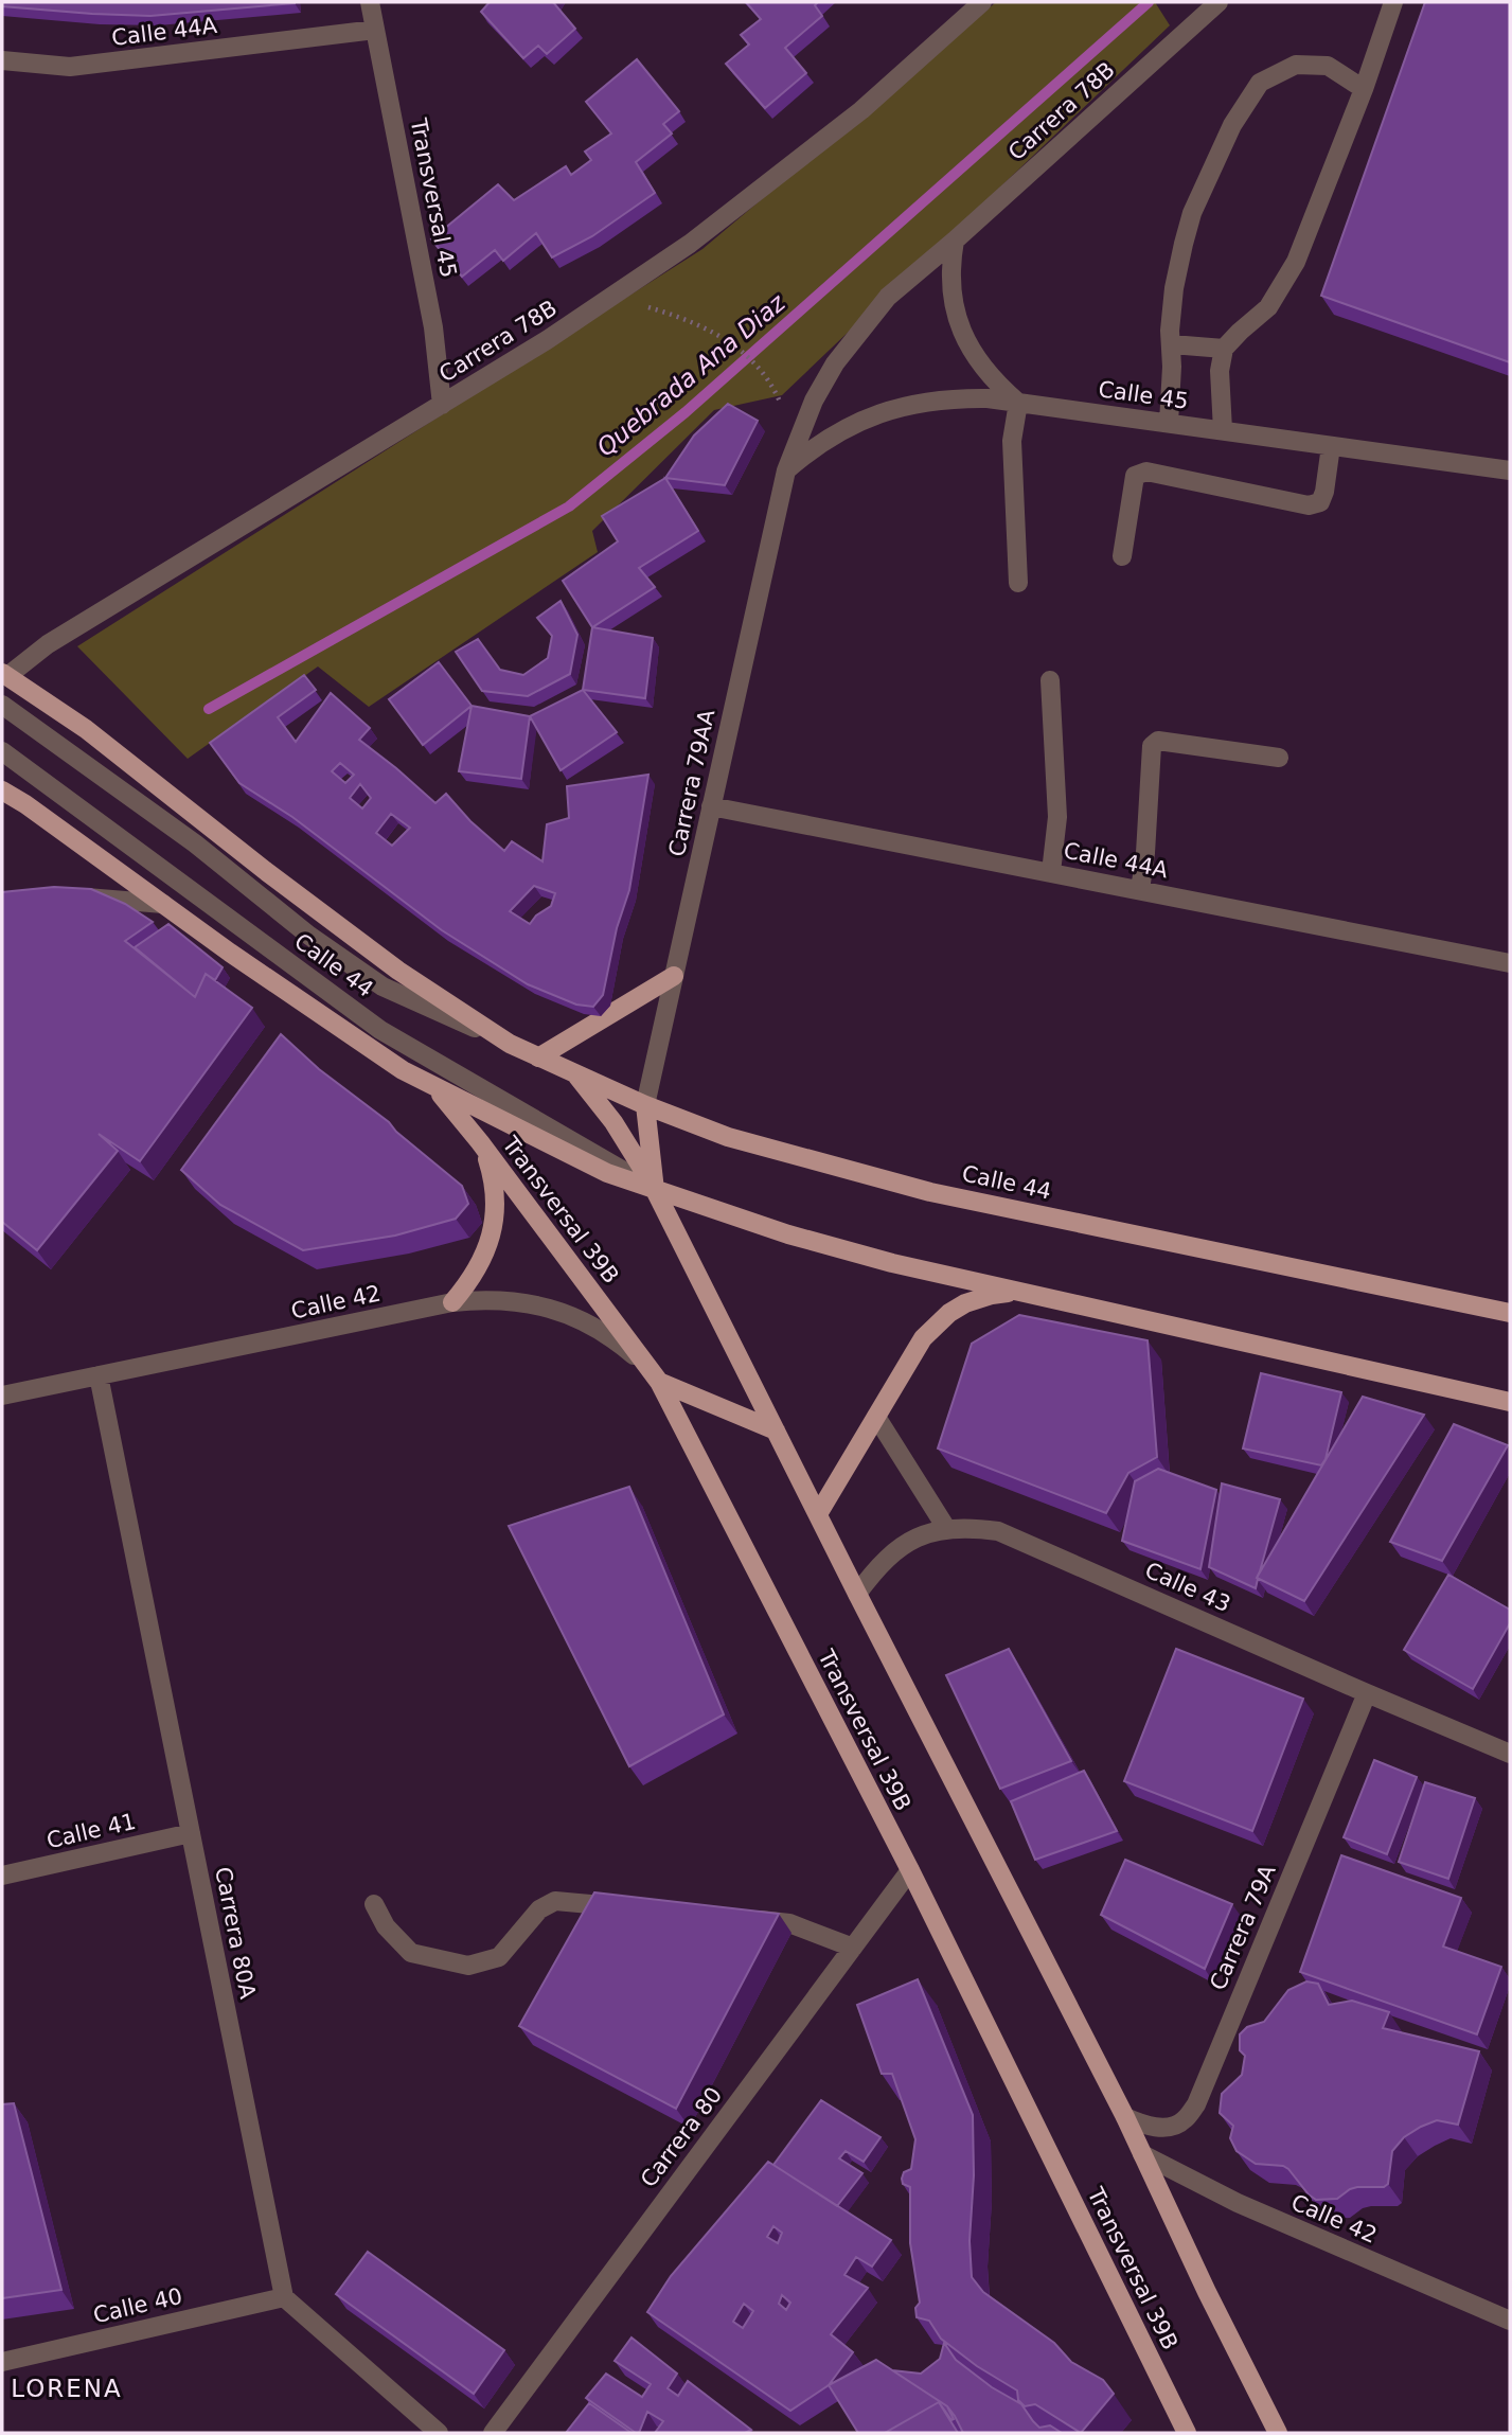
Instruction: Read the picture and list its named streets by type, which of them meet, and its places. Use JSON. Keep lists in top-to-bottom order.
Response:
{
  "streets": {
    "main road": ["Calle 44", "Transversal 39B"],
    "street": [
      "Calle 44A",
      "Carrera 78B",
      "Transversal 45",
      "Calle 45",
      "Carrera 79AA",
      "Calle 42",
      "Calle 43",
      "Calle 41",
      "Carrera 79A",
      "Carrera 80A",
      "Carrera 80",
      "Calle 40"
    ]
  },
  "crossings": [
    ["Calle 44A", "Transversal 45"],
    ["Calle 44A", "Carrera 79AA"],
    ["Carrera 78B", "Transversal 45"],
    ["Carrera 78B", "Calle 45"],
    ["Carrera 78B", "Carrera 79AA"],
    ["Carrera 78B", "Calle 44"],
    ["Calle 45", "Carrera 79AA"],
    ["Carrera 79AA", "Calle 44"],
    ["Calle 44", "Transversal 39B"],
    ["Transversal 39B", "Calle 42"],
    ["Transversal 39B", "Carrera 80"],
    ["Calle 42", "Carrera 80A"],
    ["Calle 43", "Carrera 79A"],
    ["Calle 41", "Carrera 80A"],
    ["Carrera 80A", "Calle 40"]
  ],
  "districts": ["LORENA"],
  "water": ["Quebrada Ana Diaz"]
}
